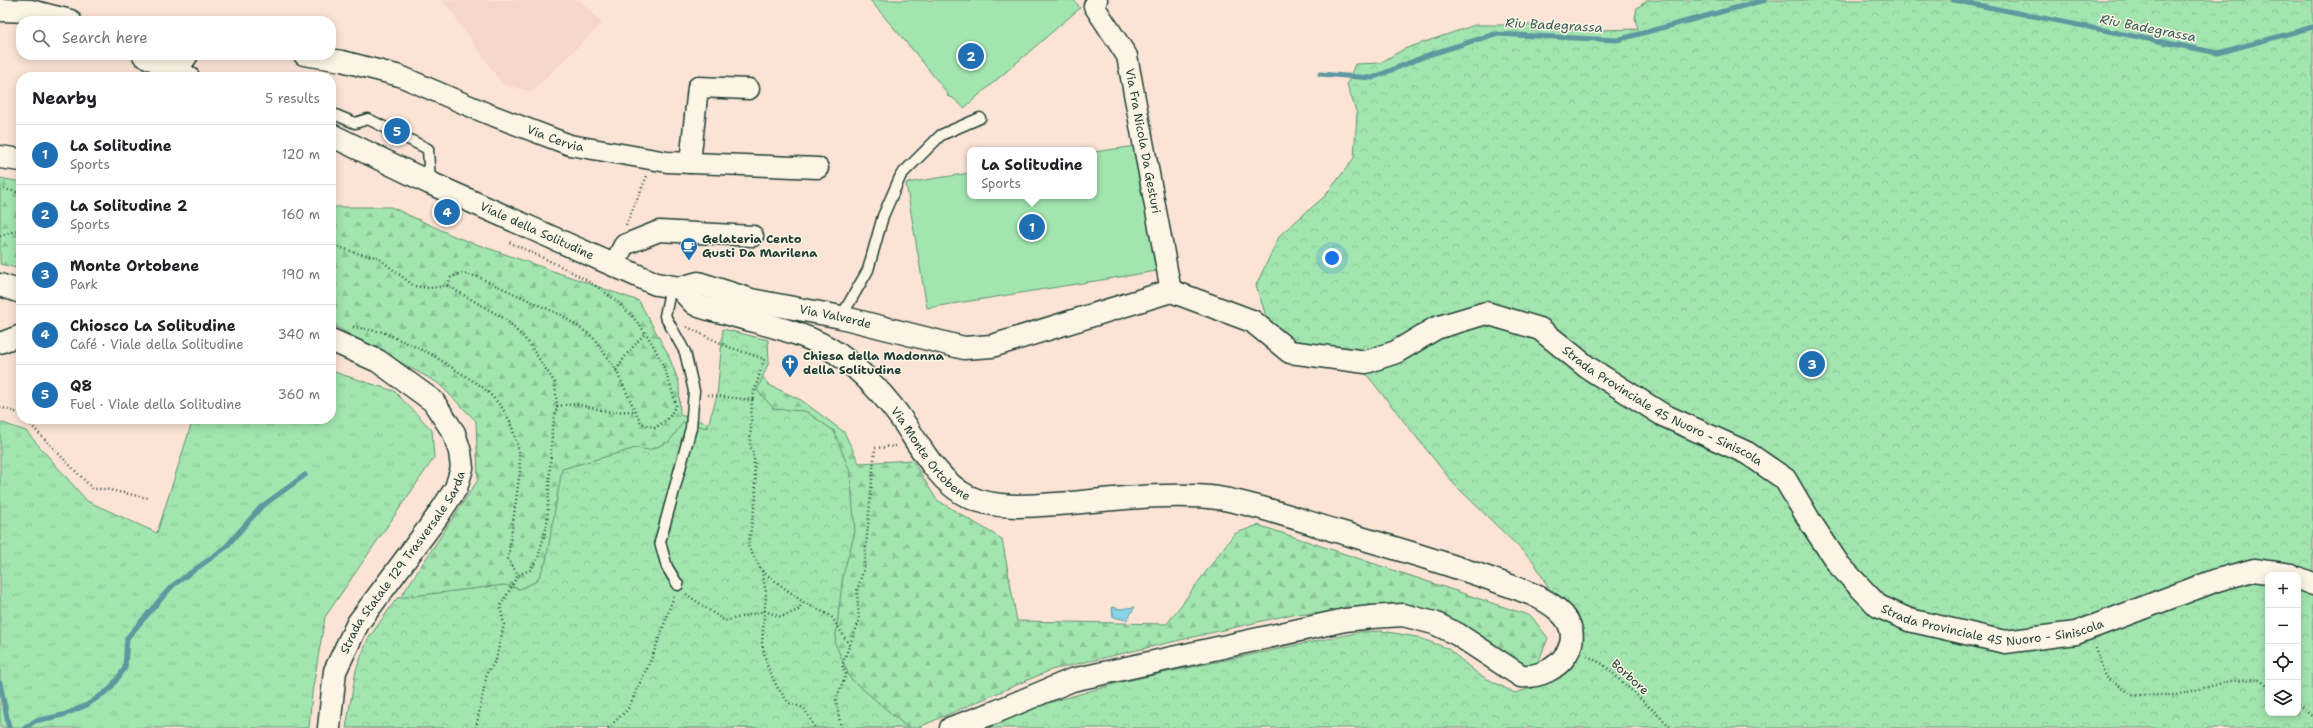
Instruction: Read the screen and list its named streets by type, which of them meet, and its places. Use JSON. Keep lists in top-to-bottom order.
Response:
{
  "streets": {
    "street": [
      "Via Cervia",
      "Via Fra Nicola Da Gesturi",
      "Viale della Solitudine",
      "Via Valverde",
      "Strada Provinciale 45 Nuoro - Siniscola",
      "Via Monte Ortobene",
      "Strada Statale 129 Trasversale Sarda"
    ],
    "path": ["Borbore"]
  },
  "crossings": [
    ["Via Fra Nicola Da Gesturi", "Via Valverde"],
    ["Via Fra Nicola Da Gesturi", "Strada Provinciale 45 Nuoro - Siniscola"],
    ["Viale della Solitudine", "Via Valverde"],
    ["Viale della Solitudine", "Via Monte Ortobene"],
    ["Via Valverde", "Strada Provinciale 45 Nuoro - Siniscola"],
    ["Via Valverde", "Via Monte Ortobene"],
    ["Via Monte Ortobene", "Borbore"]
  ],
  "water": ["Riu Badegrassa"],
  "places": {
    "cafe": ["Gelateria Cento Gusti Da Marilena"],
    "church": ["Chiesa della Madonna della Solitudine"]
  },
  "page": {
    "search": "Search here",
    "pins": [
      "2",
      "5",
      "4",
      "1",
      "3"
    ],
    "heading": ["Nearby", "5 results"],
    "list": [
      {
        "mark": "1",
        "name": "La Solitudine",
        "note": "Sports",
        "value": "120 m"
      },
      {
        "mark": "2",
        "name": "La Solitudine 2",
        "note": "Sports",
        "value": "160 m"
      },
      {
        "mark": "3",
        "name": "Monte Ortobene",
        "note": "Park",
        "value": "190 m"
      },
      {
        "mark": "4",
        "name": "Chiosco La Solitudine",
        "note": "Café · Viale della Solitudine",
        "value": "340 m"
      },
      {
        "mark": "5",
        "name": "Q8",
        "note": "Fuel · Viale della Solitudine",
        "value": "360 m"
      }
    ],
    "popup": ["La Solitudine", "Sports"],
    "map_buttons": ["+", "−"]
  }
}
